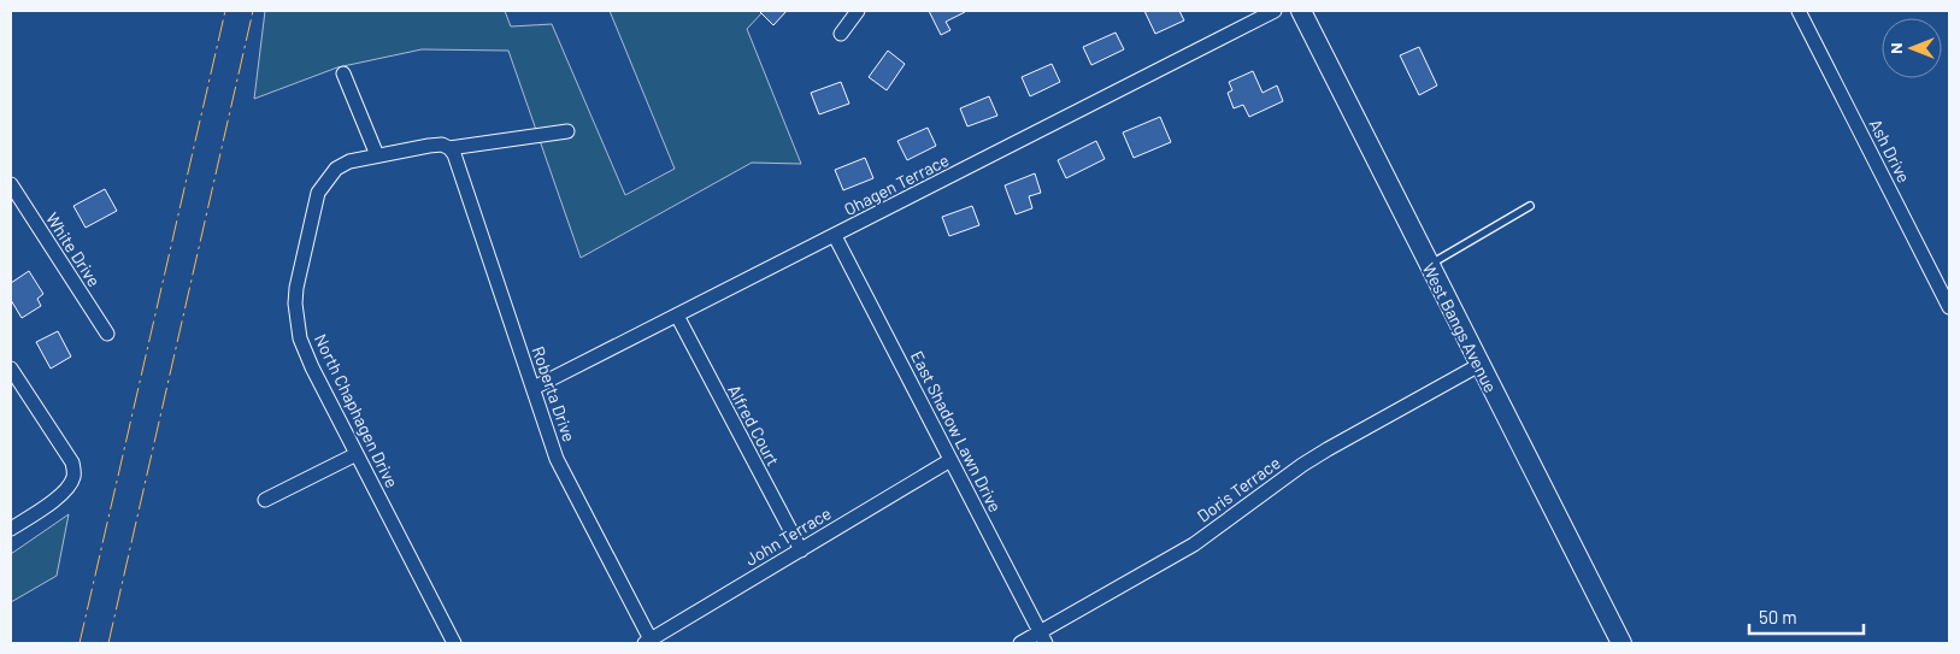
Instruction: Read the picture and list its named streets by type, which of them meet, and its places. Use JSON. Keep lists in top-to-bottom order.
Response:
{
  "streets": {
    "street": [
      "Ash Drive",
      "Ohagen Terrace",
      "White Drive",
      "West Bangs Avenue",
      "Roberta Drive",
      "North Chaphagen Drive",
      "Alfred Court",
      "East Shadow Lawn Drive",
      "Doris Terrace",
      "John Terrace"
    ]
  },
  "crossings": [
    ["Ohagen Terrace", "Roberta Drive"],
    ["Ohagen Terrace", "Alfred Court"],
    ["Ohagen Terrace", "East Shadow Lawn Drive"],
    ["West Bangs Avenue", "Doris Terrace"],
    ["Roberta Drive", "North Chaphagen Drive"],
    ["Roberta Drive", "John Terrace"],
    ["Alfred Court", "John Terrace"],
    ["East Shadow Lawn Drive", "Doris Terrace"],
    ["East Shadow Lawn Drive", "John Terrace"]
  ],
  "scale_bar": "50 m",
  "north": "left"
}
